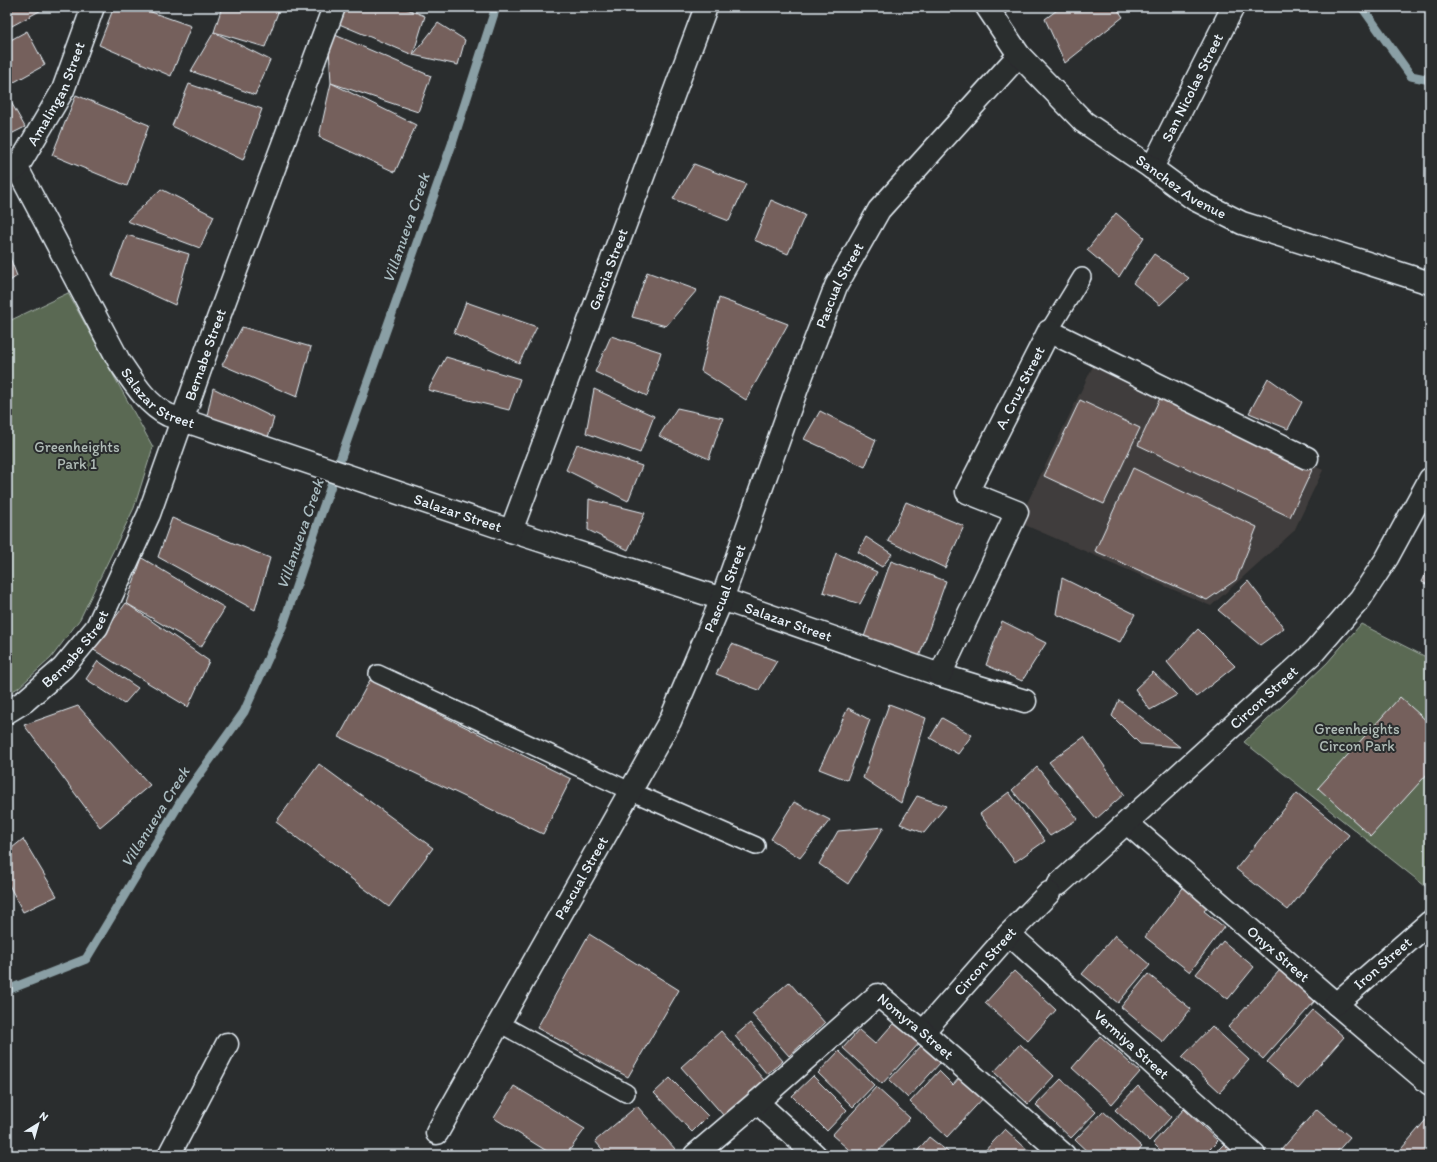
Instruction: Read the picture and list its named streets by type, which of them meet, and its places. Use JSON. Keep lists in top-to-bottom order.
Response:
{
  "streets": {
    "street": [
      "San Nicolas Street",
      "Amalingan Street",
      "Sanchez Avenue",
      "Garcia Street",
      "Pascual Street",
      "Bernabe Street",
      "A. Cruz Street",
      "Salazar Street",
      "Circon Street",
      "Onyx Street",
      "Iron Street",
      "Nomyra Street",
      "Vermiya Street"
    ]
  },
  "crossings": [
    ["San Nicolas Street", "Sanchez Avenue"],
    ["Amalingan Street", "Salazar Street"],
    ["Sanchez Avenue", "Pascual Street"],
    ["Garcia Street", "Salazar Street"],
    ["Pascual Street", "Salazar Street"],
    ["Bernabe Street", "Salazar Street"],
    ["A. Cruz Street", "Salazar Street"],
    ["Circon Street", "Onyx Street"],
    ["Circon Street", "Nomyra Street"],
    ["Circon Street", "Vermiya Street"],
    ["Onyx Street", "Iron Street"]
  ],
  "water": ["Villanueva Creek"],
  "parks": ["Greenheights Park 1", "Greenheights Circon Park"],
  "north": "top right"
}
